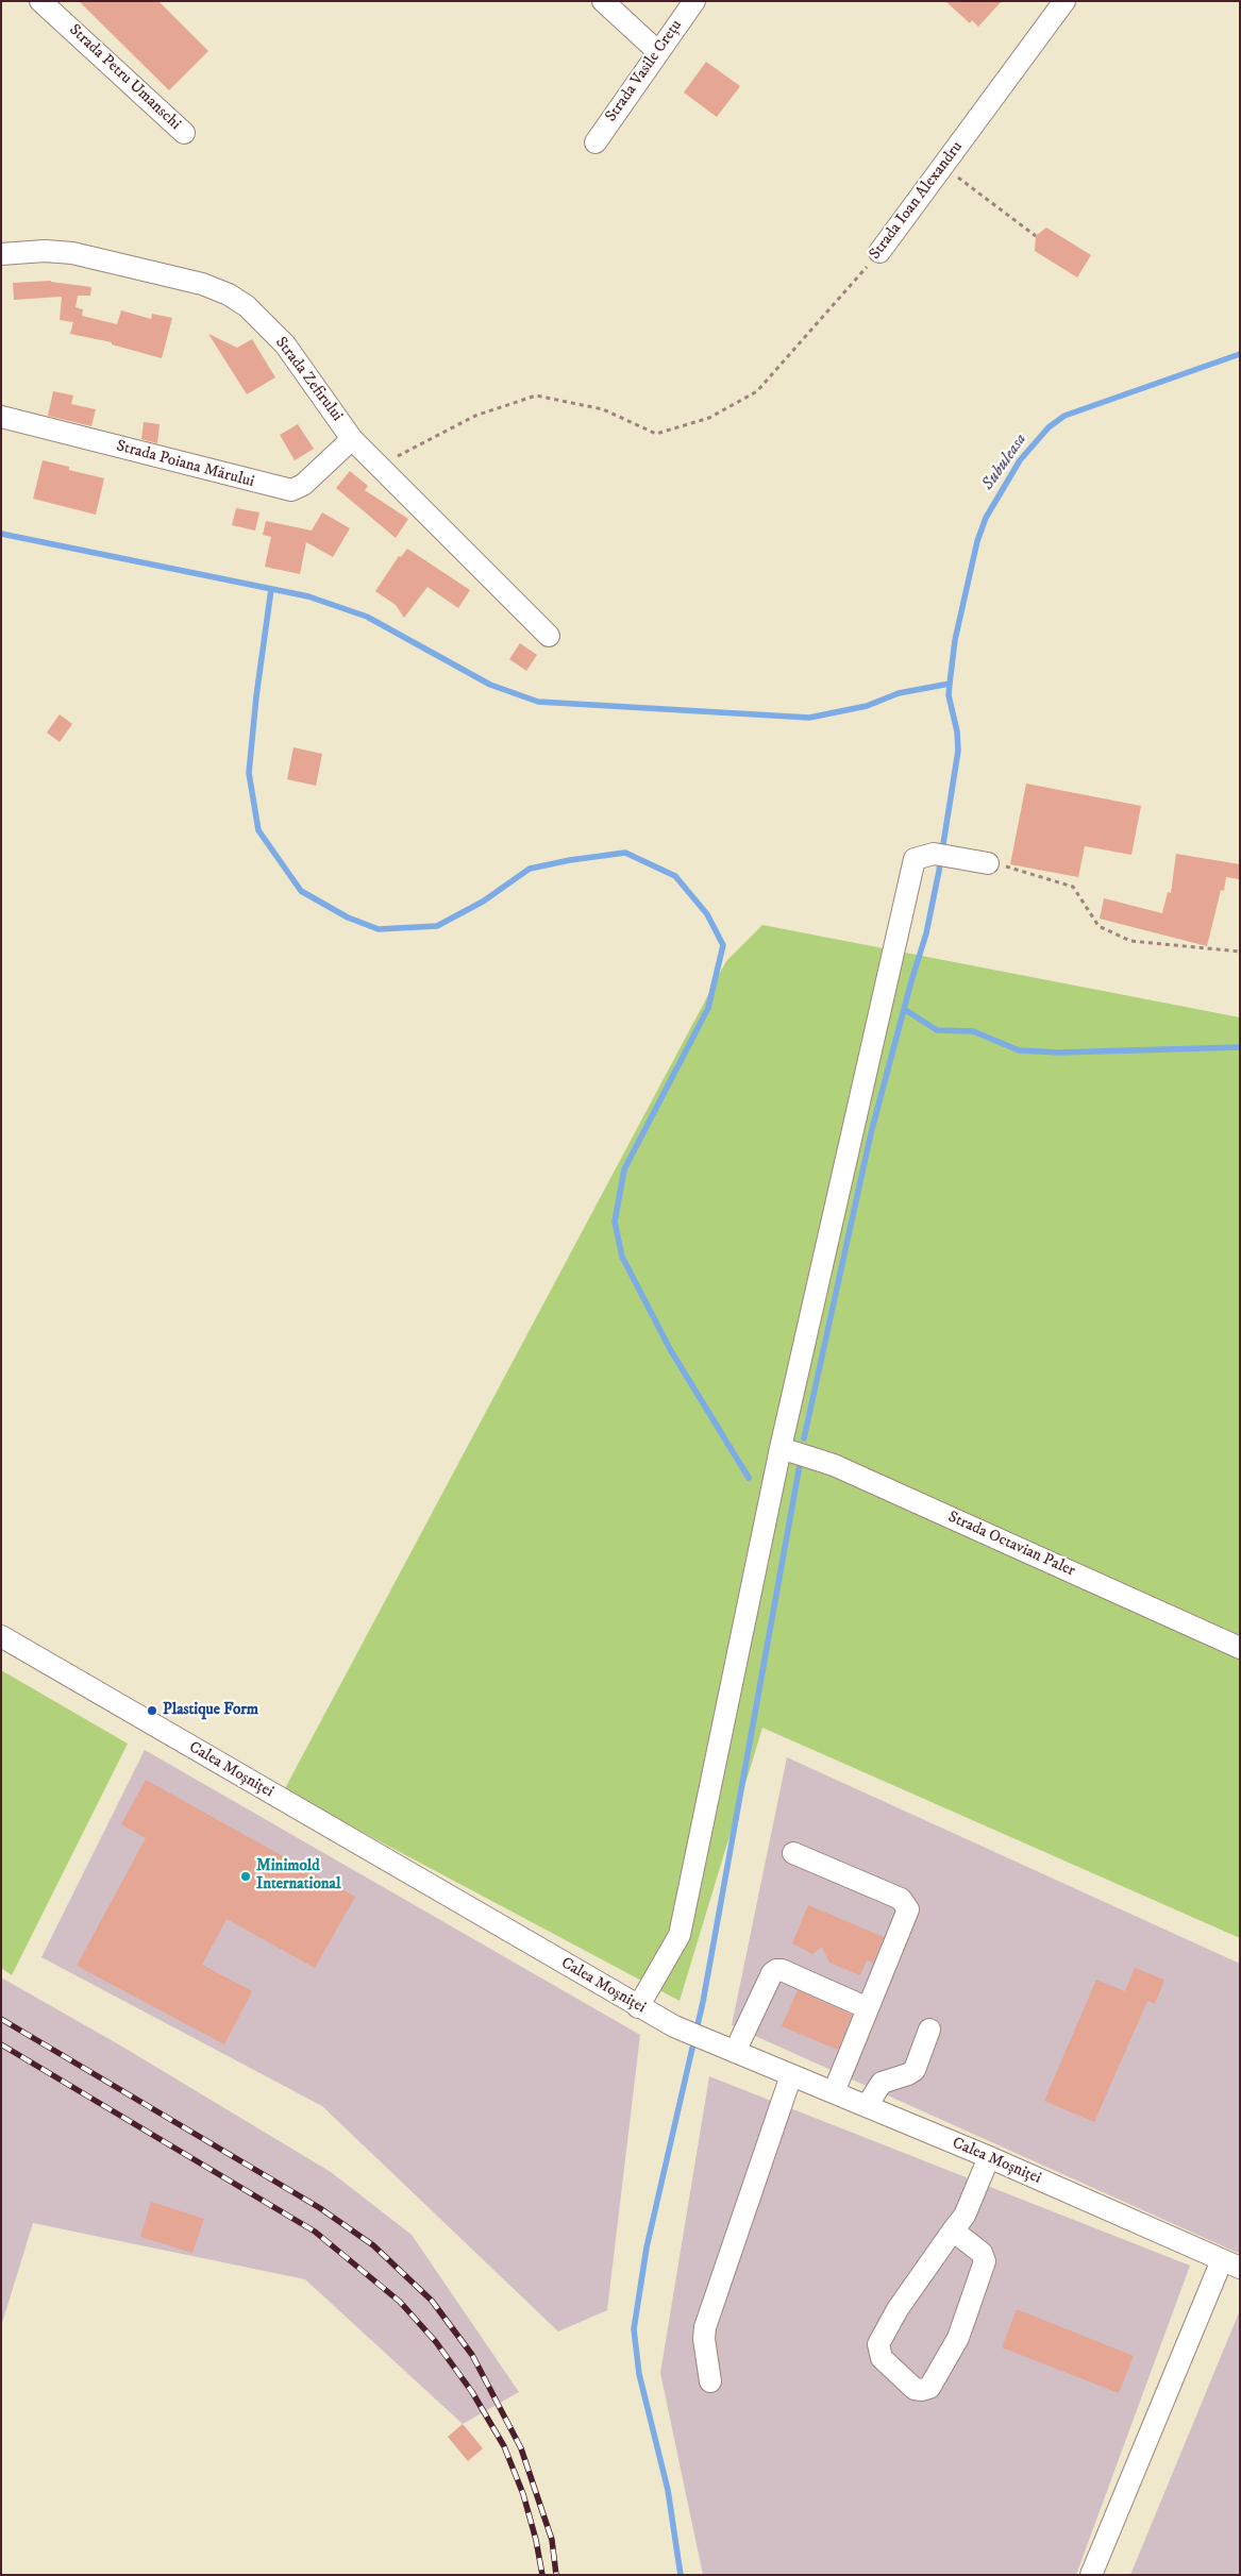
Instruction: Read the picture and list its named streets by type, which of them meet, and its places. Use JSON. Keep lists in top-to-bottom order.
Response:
{
  "streets": {
    "street": [
      "Strada Vasile Crețu",
      "Strada Petru Umanschi",
      "Strada Ioan Alexandru",
      "Strada Zefirului",
      "Strada Poiana Mărului",
      "Strada Octavian Paler",
      "Calea Moșniței"
    ]
  },
  "crossings": [
    ["Strada Ioan Alexandru", "Strada Zefirului"],
    ["Strada Zefirului", "Strada Poiana Mărului"]
  ],
  "water": ["Subuleasa"],
  "places": ["Plastique Form", "Minimold International"]
}
